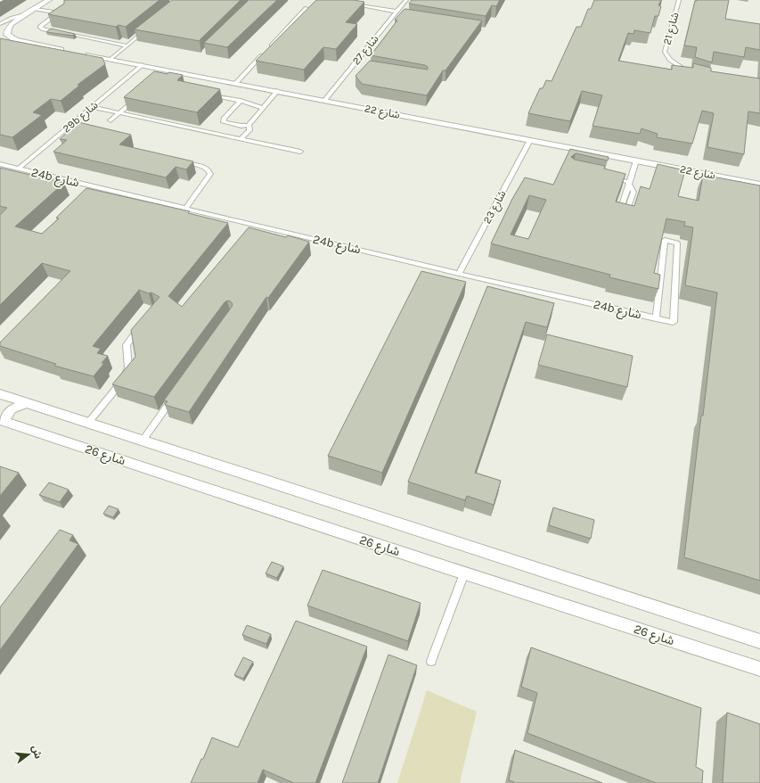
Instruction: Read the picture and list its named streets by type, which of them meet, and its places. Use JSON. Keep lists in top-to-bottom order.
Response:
{
  "streets": {
    "street": ["شارع 22", "شارع 26"],
    "lane": [
      "شارع 21",
      "شارع 27",
      "29b شارع",
      "24b شارع",
      "شارع 23"
    ]
  },
  "crossings": [
    ["شارع 27", "شارع 22"],
    ["شارع 22", "29b شارع"],
    ["شارع 22", "شارع 23"],
    ["29b شارع", "24b شارع"],
    ["24b شارع", "شارع 23"]
  ],
  "north": "right"
}
